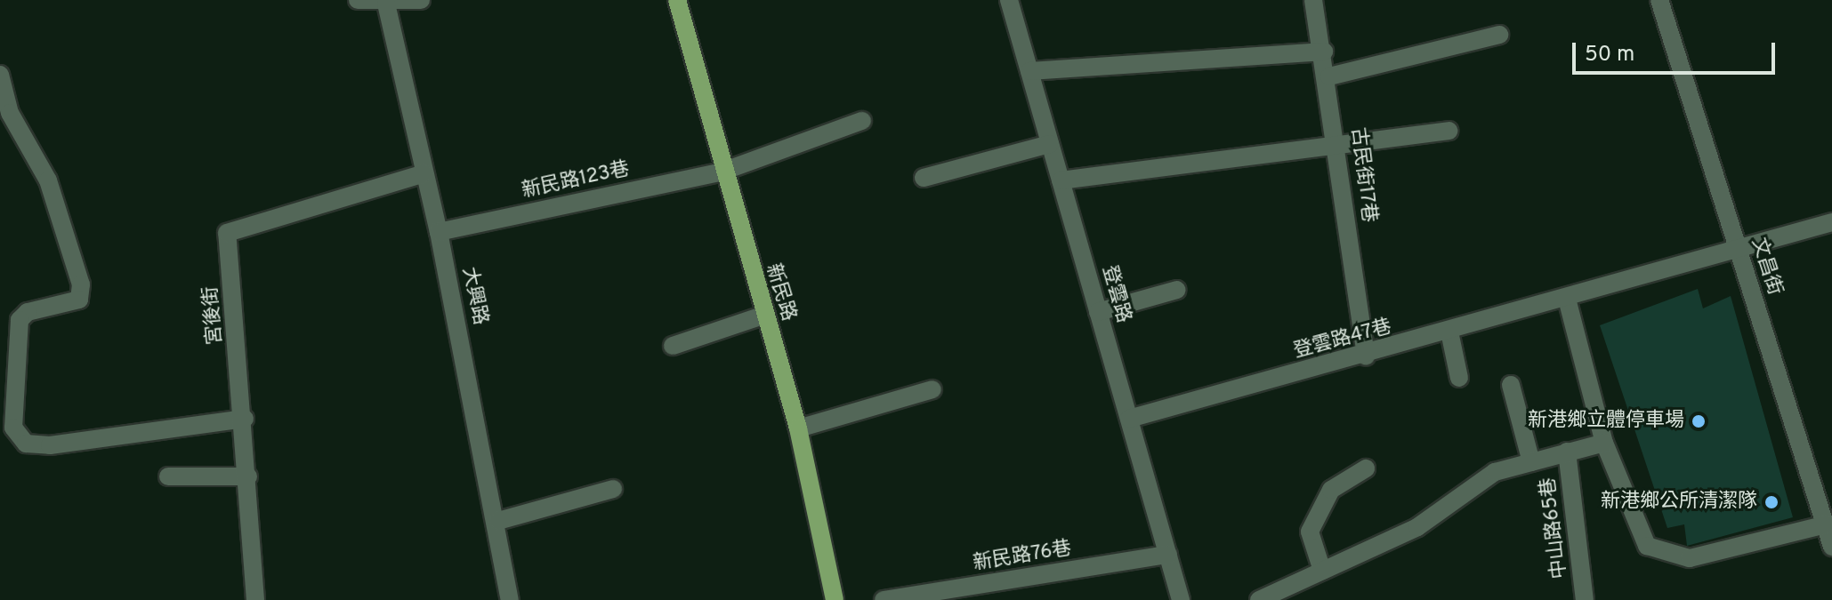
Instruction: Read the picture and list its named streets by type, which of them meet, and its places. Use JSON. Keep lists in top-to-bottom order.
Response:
{
  "streets": {
    "main road": ["新民路"],
    "street": [
      "古民街17巷",
      "新民路123巷",
      "文昌街",
      "登雲路",
      "大興路",
      "宮後街",
      "登雲路47巷",
      "中山路65巷",
      "新民路76巷"
    ]
  },
  "crossings": [
    ["古民街17巷", "登雲路47巷"],
    ["新民路123巷", "新民路"],
    ["新民路123巷", "大興路"],
    ["文昌街", "登雲路47巷"],
    ["登雲路", "登雲路47巷"],
    ["登雲路", "新民路76巷"],
    ["大興路", "宮後街"]
  ],
  "places": ["新港鄉立體停車場", "新港鄉公所清潔隊"],
  "scale_bar": "50 m"
}
